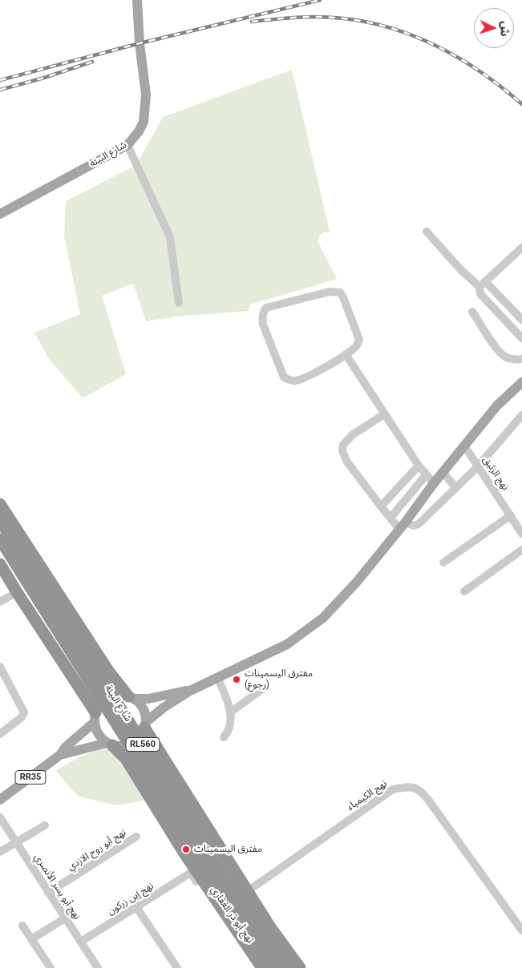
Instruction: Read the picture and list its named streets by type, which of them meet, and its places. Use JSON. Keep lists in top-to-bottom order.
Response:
{
  "streets": {
    "highway": ["شارع البيئة", "RL560"],
    "main road": ["RR35"],
    "street": [
      "نهج الزئبق",
      "نهج الكيمياء",
      "نهج أبو روح الازدي",
      "نهج أبو يسر الأنصري",
      "نهج إبن زركون",
      "نهج أبو ذر الغفاري"
    ]
  },
  "crossings": [
    ["نهج أبو روح الازدي", "نهج أبو يسر الأنصري"],
    ["نهج أبو يسر الأنصري", "نهج إبن زركون"],
    ["نهج إبن زركون", "نهج أبو ذر الغفاري"]
  ],
  "places": ["مفترق اليسمينات (رجوع)", "مفترق اليسمينات"],
  "north": "right"
}
